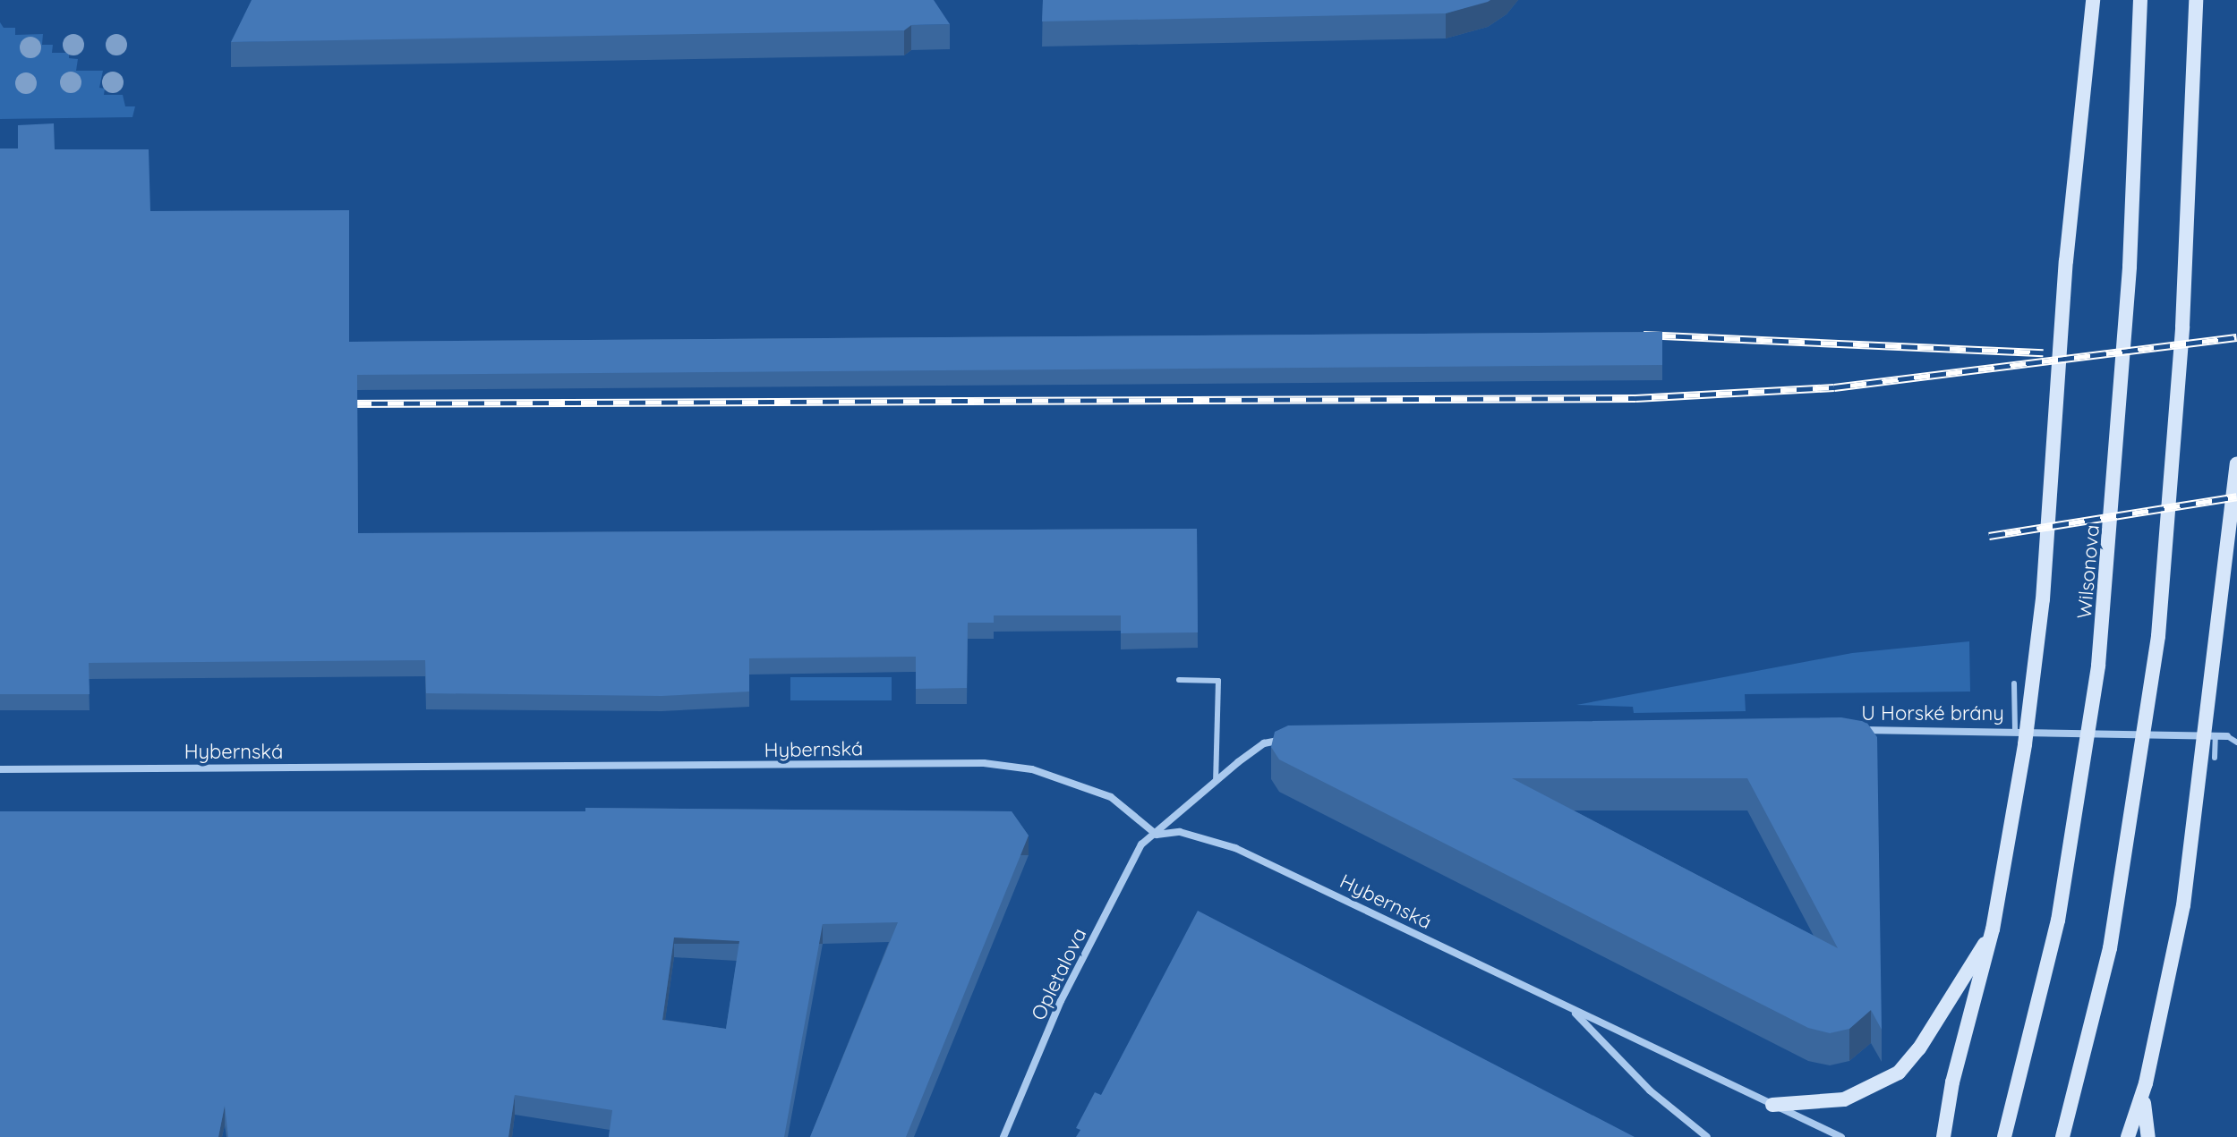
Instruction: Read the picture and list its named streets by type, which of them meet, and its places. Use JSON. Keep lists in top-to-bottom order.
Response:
{
  "streets": {
    "main road": ["Wilsonova"],
    "street": ["U Horské brány", "Hybernská", "Opletalova"]
  },
  "crossings": [
    ["Hybernská", "Opletalova"]
  ]
}
